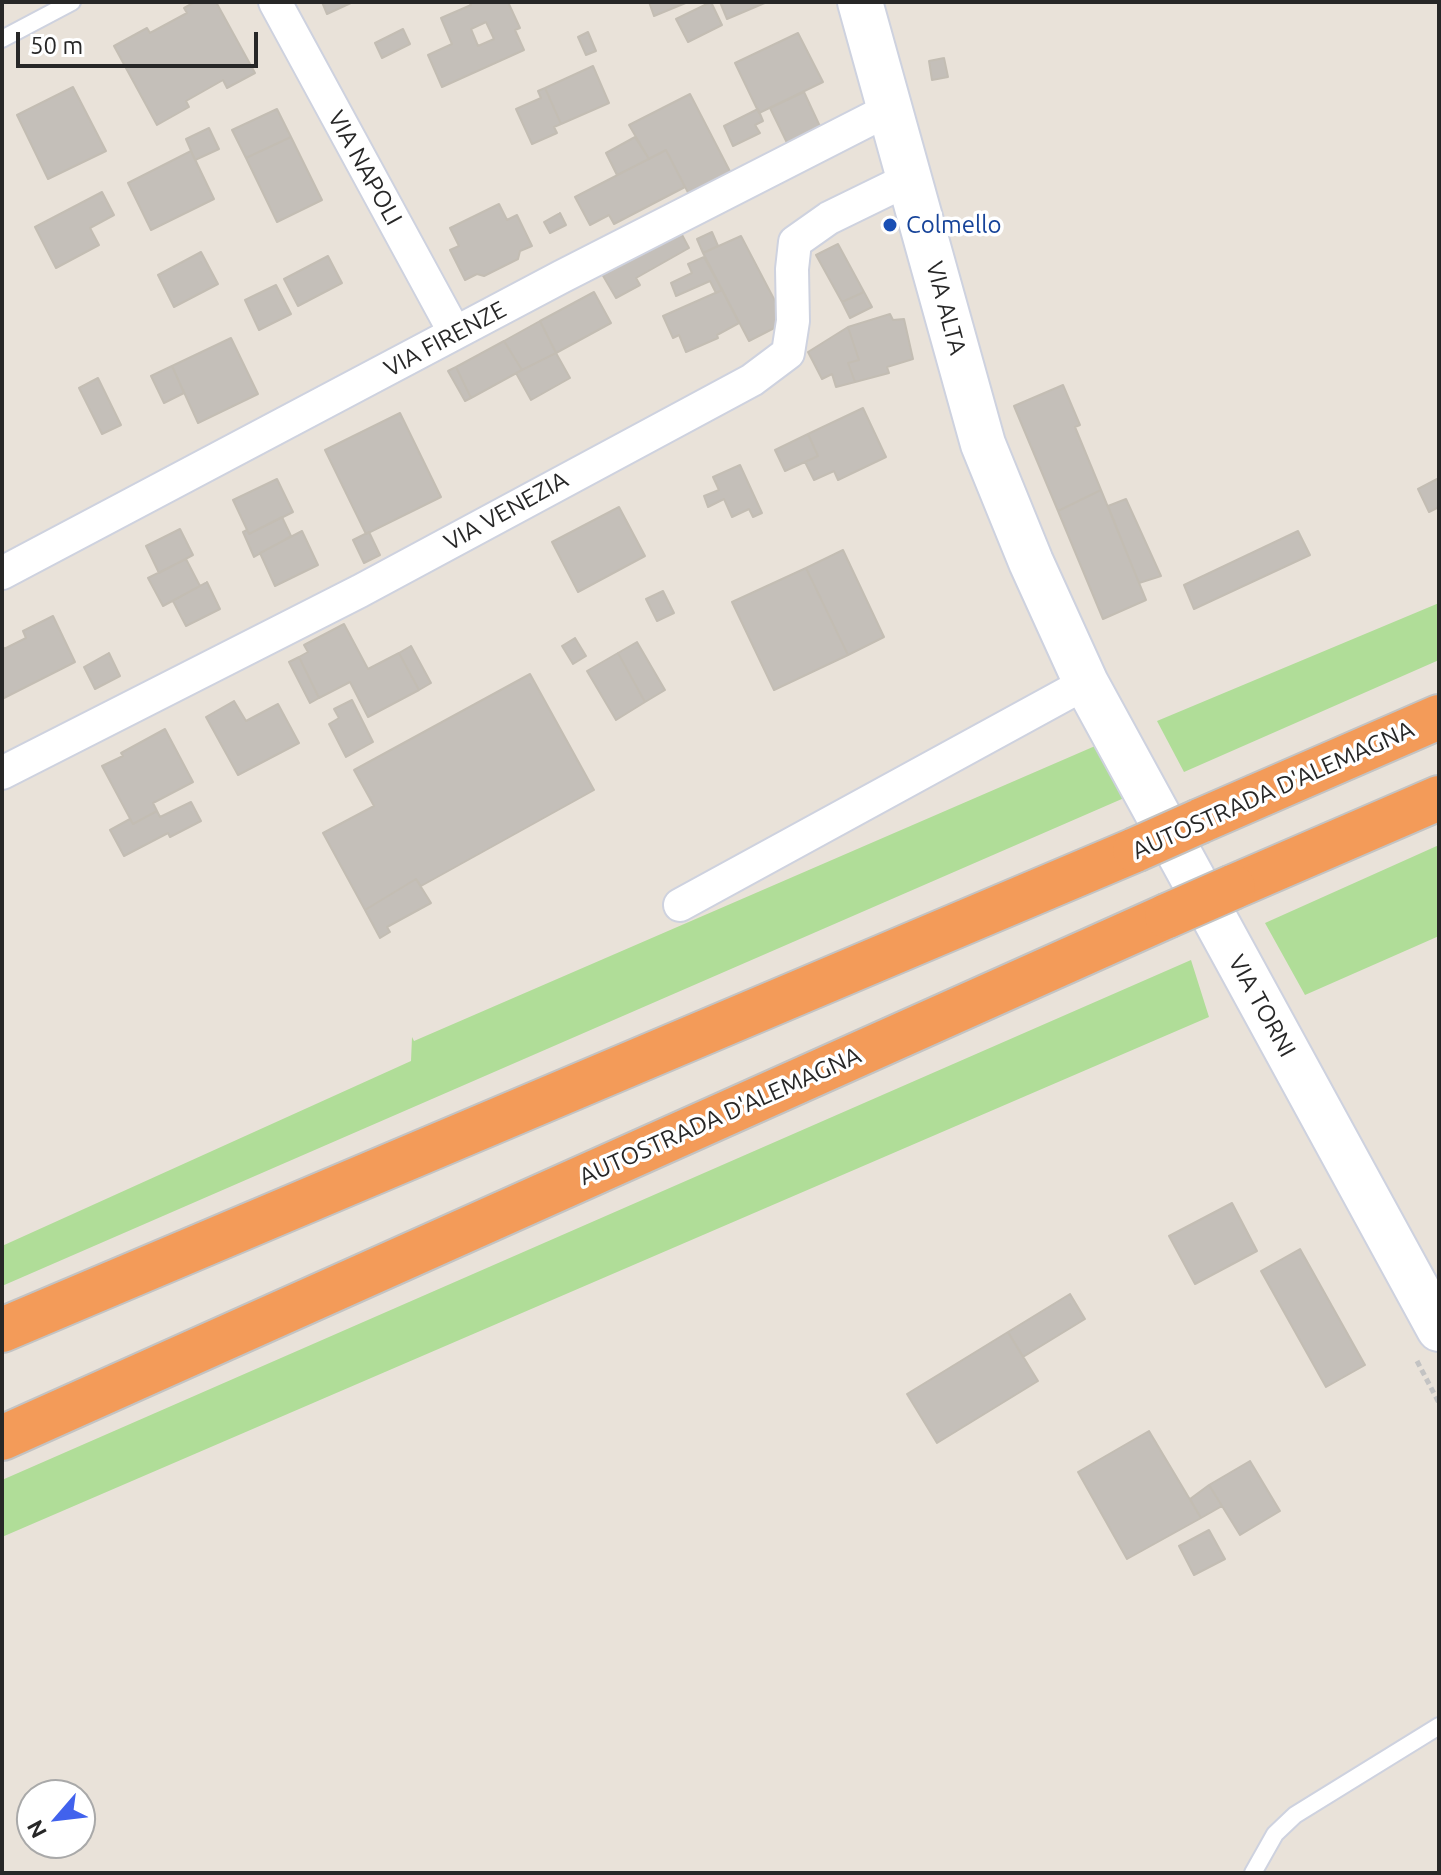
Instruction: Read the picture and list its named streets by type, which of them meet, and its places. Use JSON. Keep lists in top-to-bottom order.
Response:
{
  "streets": {
    "highway": ["AUTOSTRADA D'ALEMAGNA"],
    "main road": ["VIA ALTA", "VIA TORNI"],
    "street": ["VIA NAPOLI", "VIA FIRENZE", "VIA VENEZIA"]
  },
  "crossings": [
    ["VIA NAPOLI", "VIA FIRENZE"],
    ["VIA ALTA", "VIA FIRENZE"],
    ["VIA ALTA", "VIA VENEZIA"],
    ["VIA ALTA", "VIA TORNI"]
  ],
  "places": ["Colmello"],
  "scale_bar": "50 m",
  "north": "bottom left"
}
